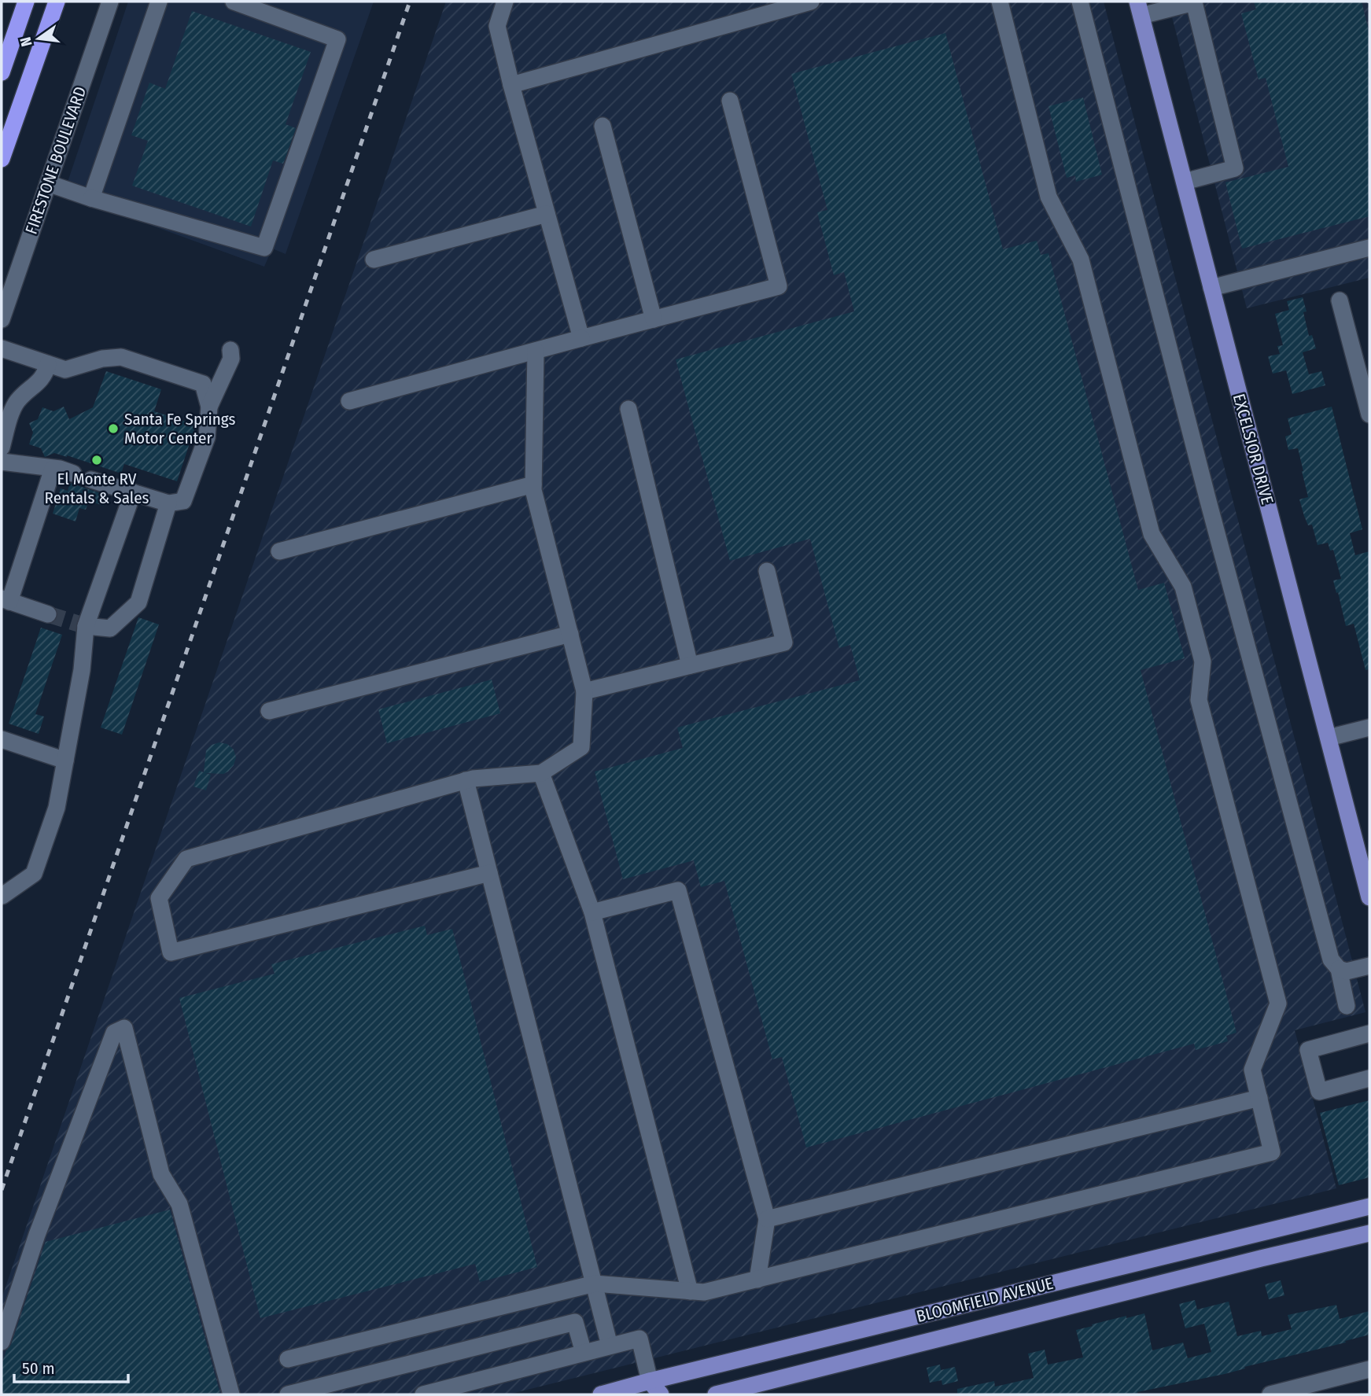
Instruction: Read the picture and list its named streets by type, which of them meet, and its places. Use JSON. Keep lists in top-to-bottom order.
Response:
{
  "streets": {
    "main road": ["EXCELSIOR DRIVE", "BLOOMFIELD AVENUE"],
    "street": ["FIRESTONE BOULEVARD"]
  },
  "places": ["Santa Fe Springs Motor Center", "El Monte RV Rentals & Sales"],
  "scale_bar": "50 m",
  "north": "left"
}
